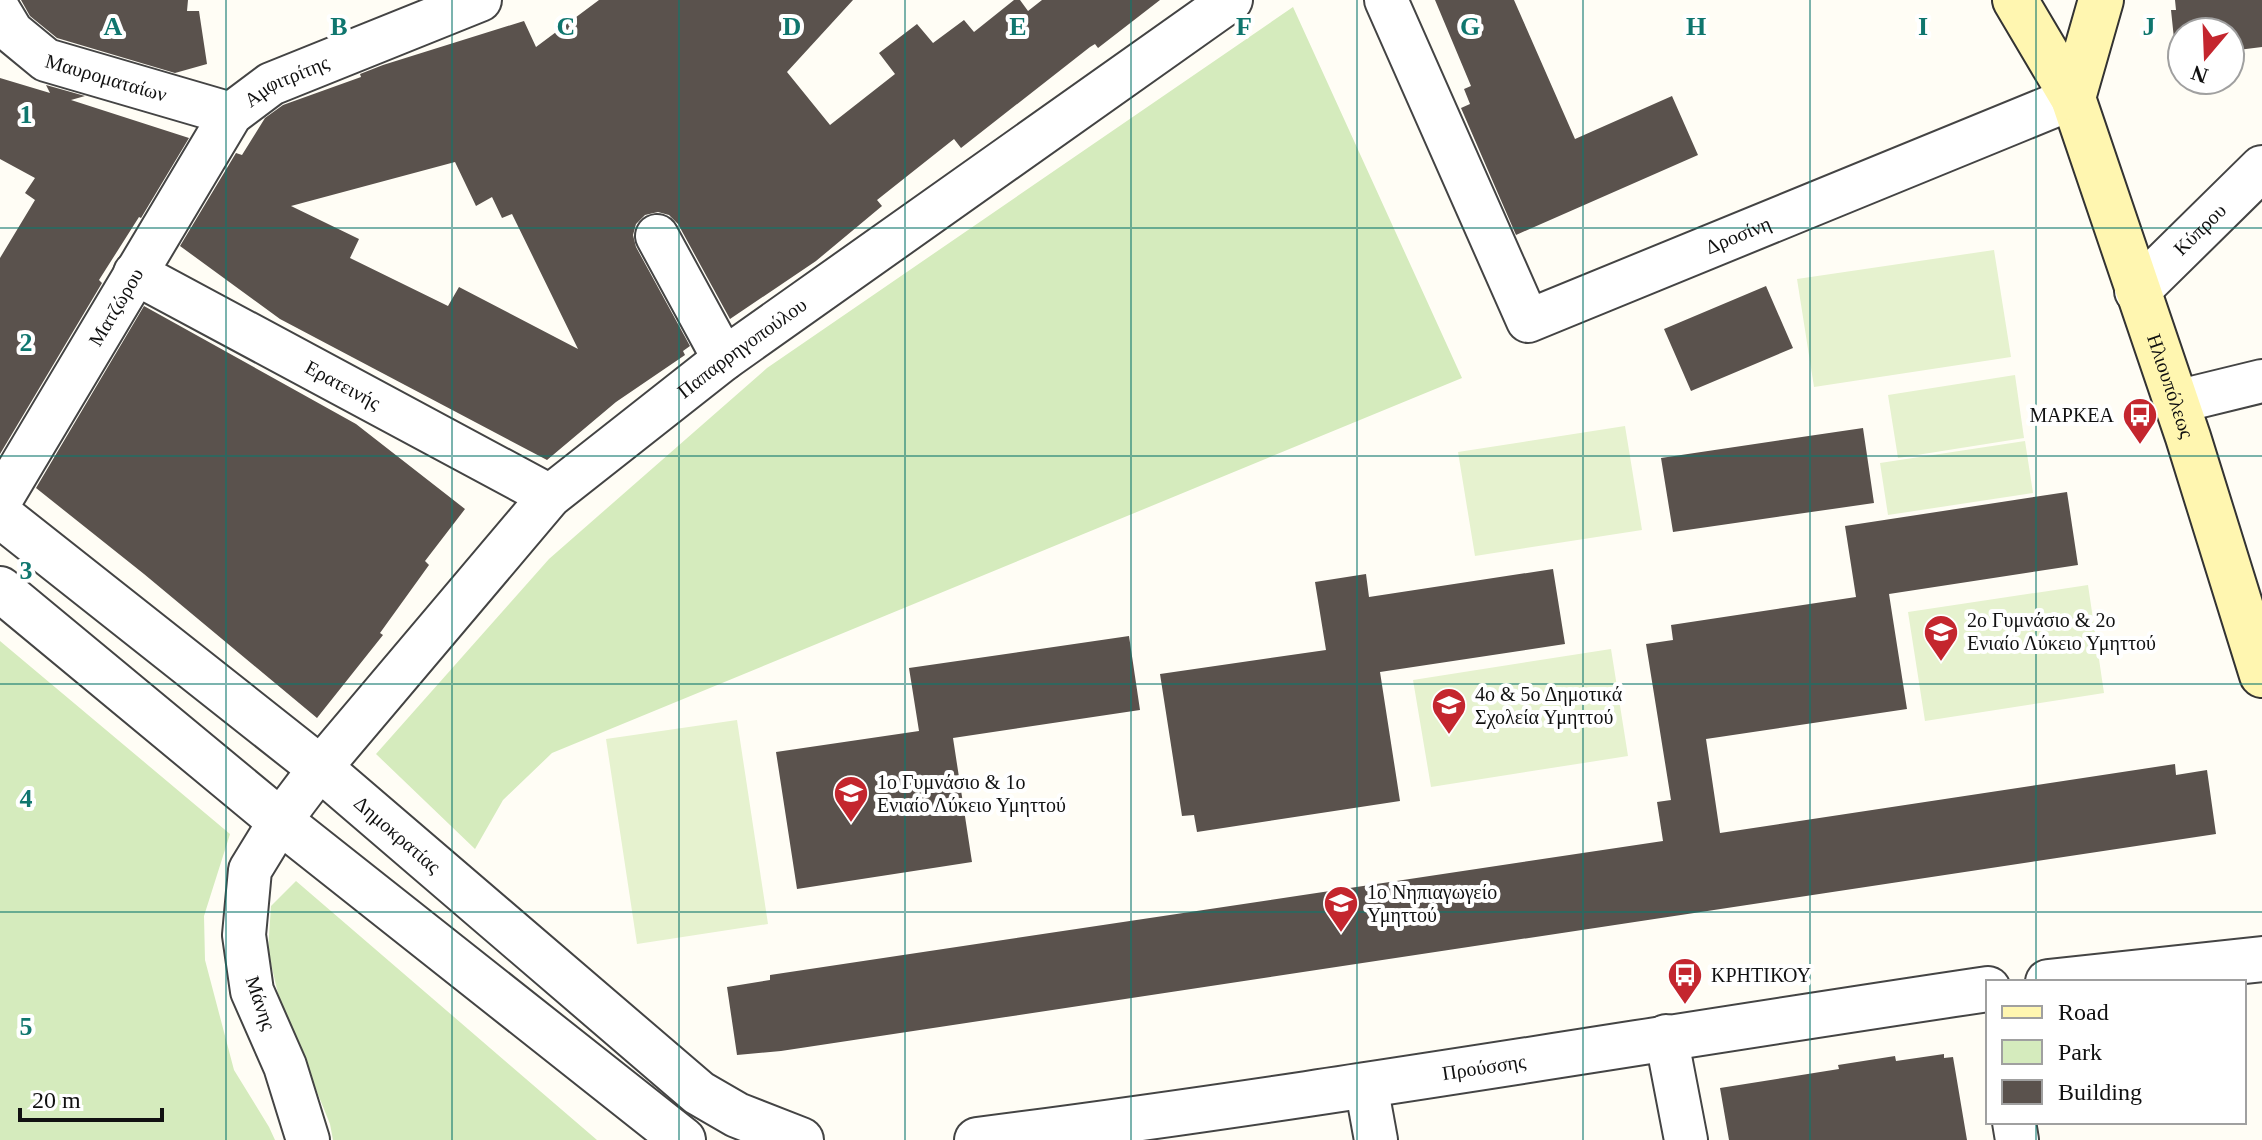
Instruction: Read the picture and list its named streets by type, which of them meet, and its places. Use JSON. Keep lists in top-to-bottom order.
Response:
{
  "streets": {
    "main road": ["Ηλιουπόλεως"],
    "street": [
      "Μαυροματαίων",
      "Αμφιτρίτης",
      "Κύπρου",
      "Δροσίνη",
      "Ματζώρου",
      "Παπαρρηγοπούλου",
      "Ερατεινής",
      "Δημοκρατίας",
      "Μάνης",
      "Προύσσης"
    ]
  },
  "crossings": [
    ["Μαυροματαίων", "Αμφιτρίτης"],
    ["Μαυροματαίων", "Ματζώρου"],
    ["Αμφιτρίτης", "Ματζώρου"],
    ["Κύπρου", "Ηλιουπόλεως"],
    ["Δροσίνη", "Ηλιουπόλεως"],
    ["Ματζώρου", "Ερατεινής"],
    ["Παπαρρηγοπούλου", "Ερατεινής"],
    ["Παπαρρηγοπούλου", "Δημοκρατίας"],
    ["Παπαρρηγοπούλου", "Μάνης"],
    ["Δημοκρατίας", "Μάνης"]
  ],
  "places": {
    "bus stop": ["ΜΑΡΚΕΑ", "ΚΡΗΤΙΚΟΥ"],
    "school or university": [
      "2ο Γυμνάσιο & 2ο Ενιαίο Λύκειο Υμηττού",
      "4ο & 5ο Δημοτικά Σχολεία Υμηττού",
      "1ο Γυμνάσιο & 1ο Ενιαίο Λύκειο Υμηττού",
      "1ο Νηπιαγωγείο Υμηττού"
    ]
  },
  "legend": ["Road", "Park", "Building"],
  "scale_bar": "20 m",
  "north": "bottom",
  "grid": {
    "columns": [
      "A",
      "B",
      "C",
      "D",
      "E",
      "F",
      "G",
      "H",
      "I",
      "J"
    ],
    "rows": [
      "1",
      "2",
      "3",
      "4",
      "5"
    ]
  }
}
